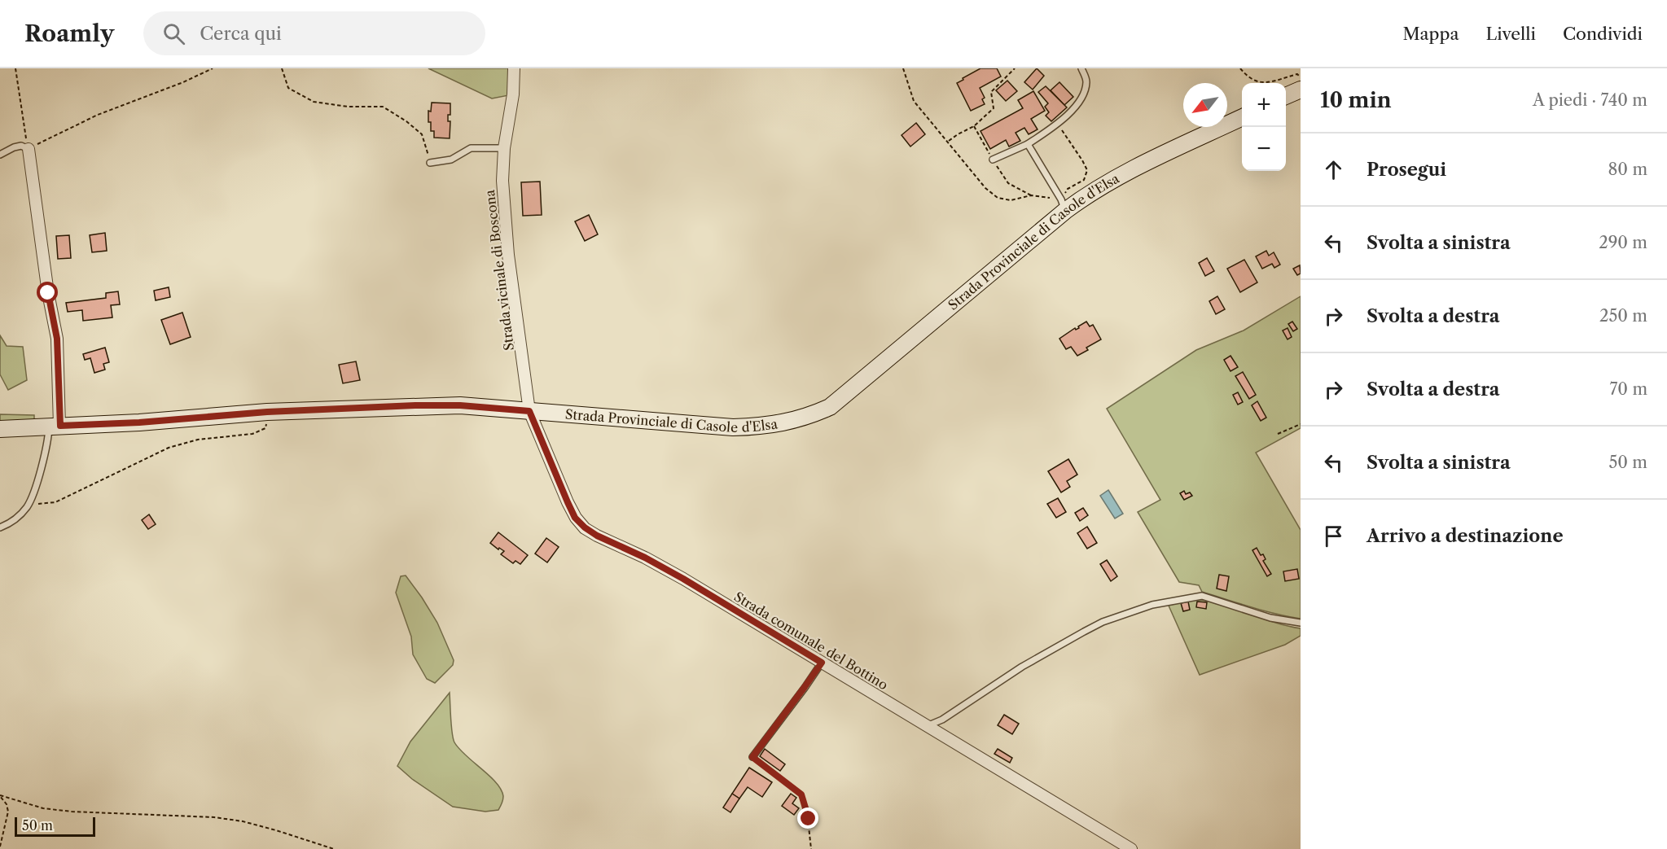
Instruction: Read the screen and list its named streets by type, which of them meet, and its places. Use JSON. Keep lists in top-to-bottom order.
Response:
{
  "streets": {
    "main road": ["Strada Provinciale di Casole d'Elsa"],
    "street": ["Strada vicinale di Boscona", "Strada comunale del Bottino"]
  },
  "crossings": [
    ["Strada Provinciale di Casole d'Elsa", "Strada vicinale di Boscona"],
    ["Strada Provinciale di Casole d'Elsa", "Strada comunale del Bottino"],
    ["Strada vicinale di Boscona", "Strada comunale del Bottino"]
  ],
  "scale_bar": "50 m",
  "north": "bottom left",
  "page": {
    "header": "Roamly",
    "search": "Cerca qui",
    "nav": ["Mappa", "Livelli", "Condividi"],
    "heading": ["10 min", "A piedi · 740 m"],
    "map_buttons": ["+", "−"],
    "list": [
      ["Prosegui", "80 m"],
      ["Svolta a sinistra", "290 m"],
      ["Svolta a destra", "250 m"],
      ["Svolta a destra", "70 m"],
      ["Svolta a sinistra", "50 m"],
      "Arrivo a destinazione"
    ],
    "scale": "50 m"
  }
}
